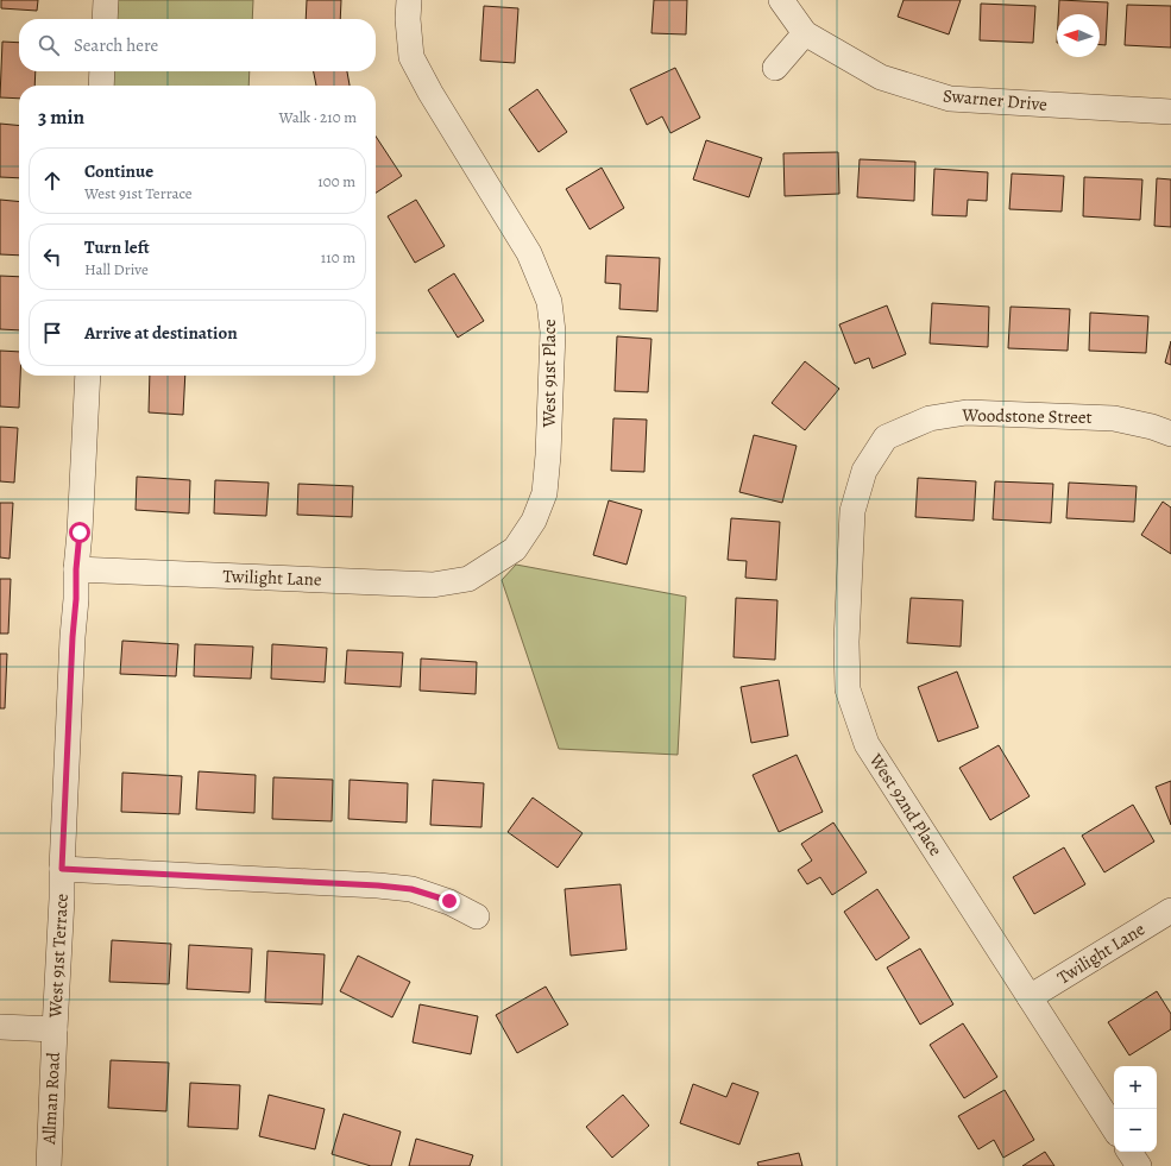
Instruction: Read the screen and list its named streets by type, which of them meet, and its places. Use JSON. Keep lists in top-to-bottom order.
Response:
{
  "streets": {
    "street": [
      "Swarner Drive",
      "West 91st Place",
      "Woodstone Street",
      "Twilight Lane",
      "West 92nd Place",
      "West 91st Terrace",
      "Allman Road"
    ]
  },
  "crossings": [
    ["West 91st Place", "Twilight Lane"],
    ["Woodstone Street", "West 92nd Place"],
    ["Twilight Lane", "West 92nd Place"],
    ["Twilight Lane", "West 91st Terrace"],
    ["West 91st Terrace", "Allman Road"]
  ],
  "north": "left",
  "page": {
    "search": "Search here",
    "heading": ["3 min", "Walk · 210 m"],
    "list": [
      ["Continue", "West 91st Terrace", "100 m"],
      ["Turn left", "Hall Drive", "110 m"],
      "Arrive at destination"
    ],
    "map_buttons": ["+", "−"]
  }
}
